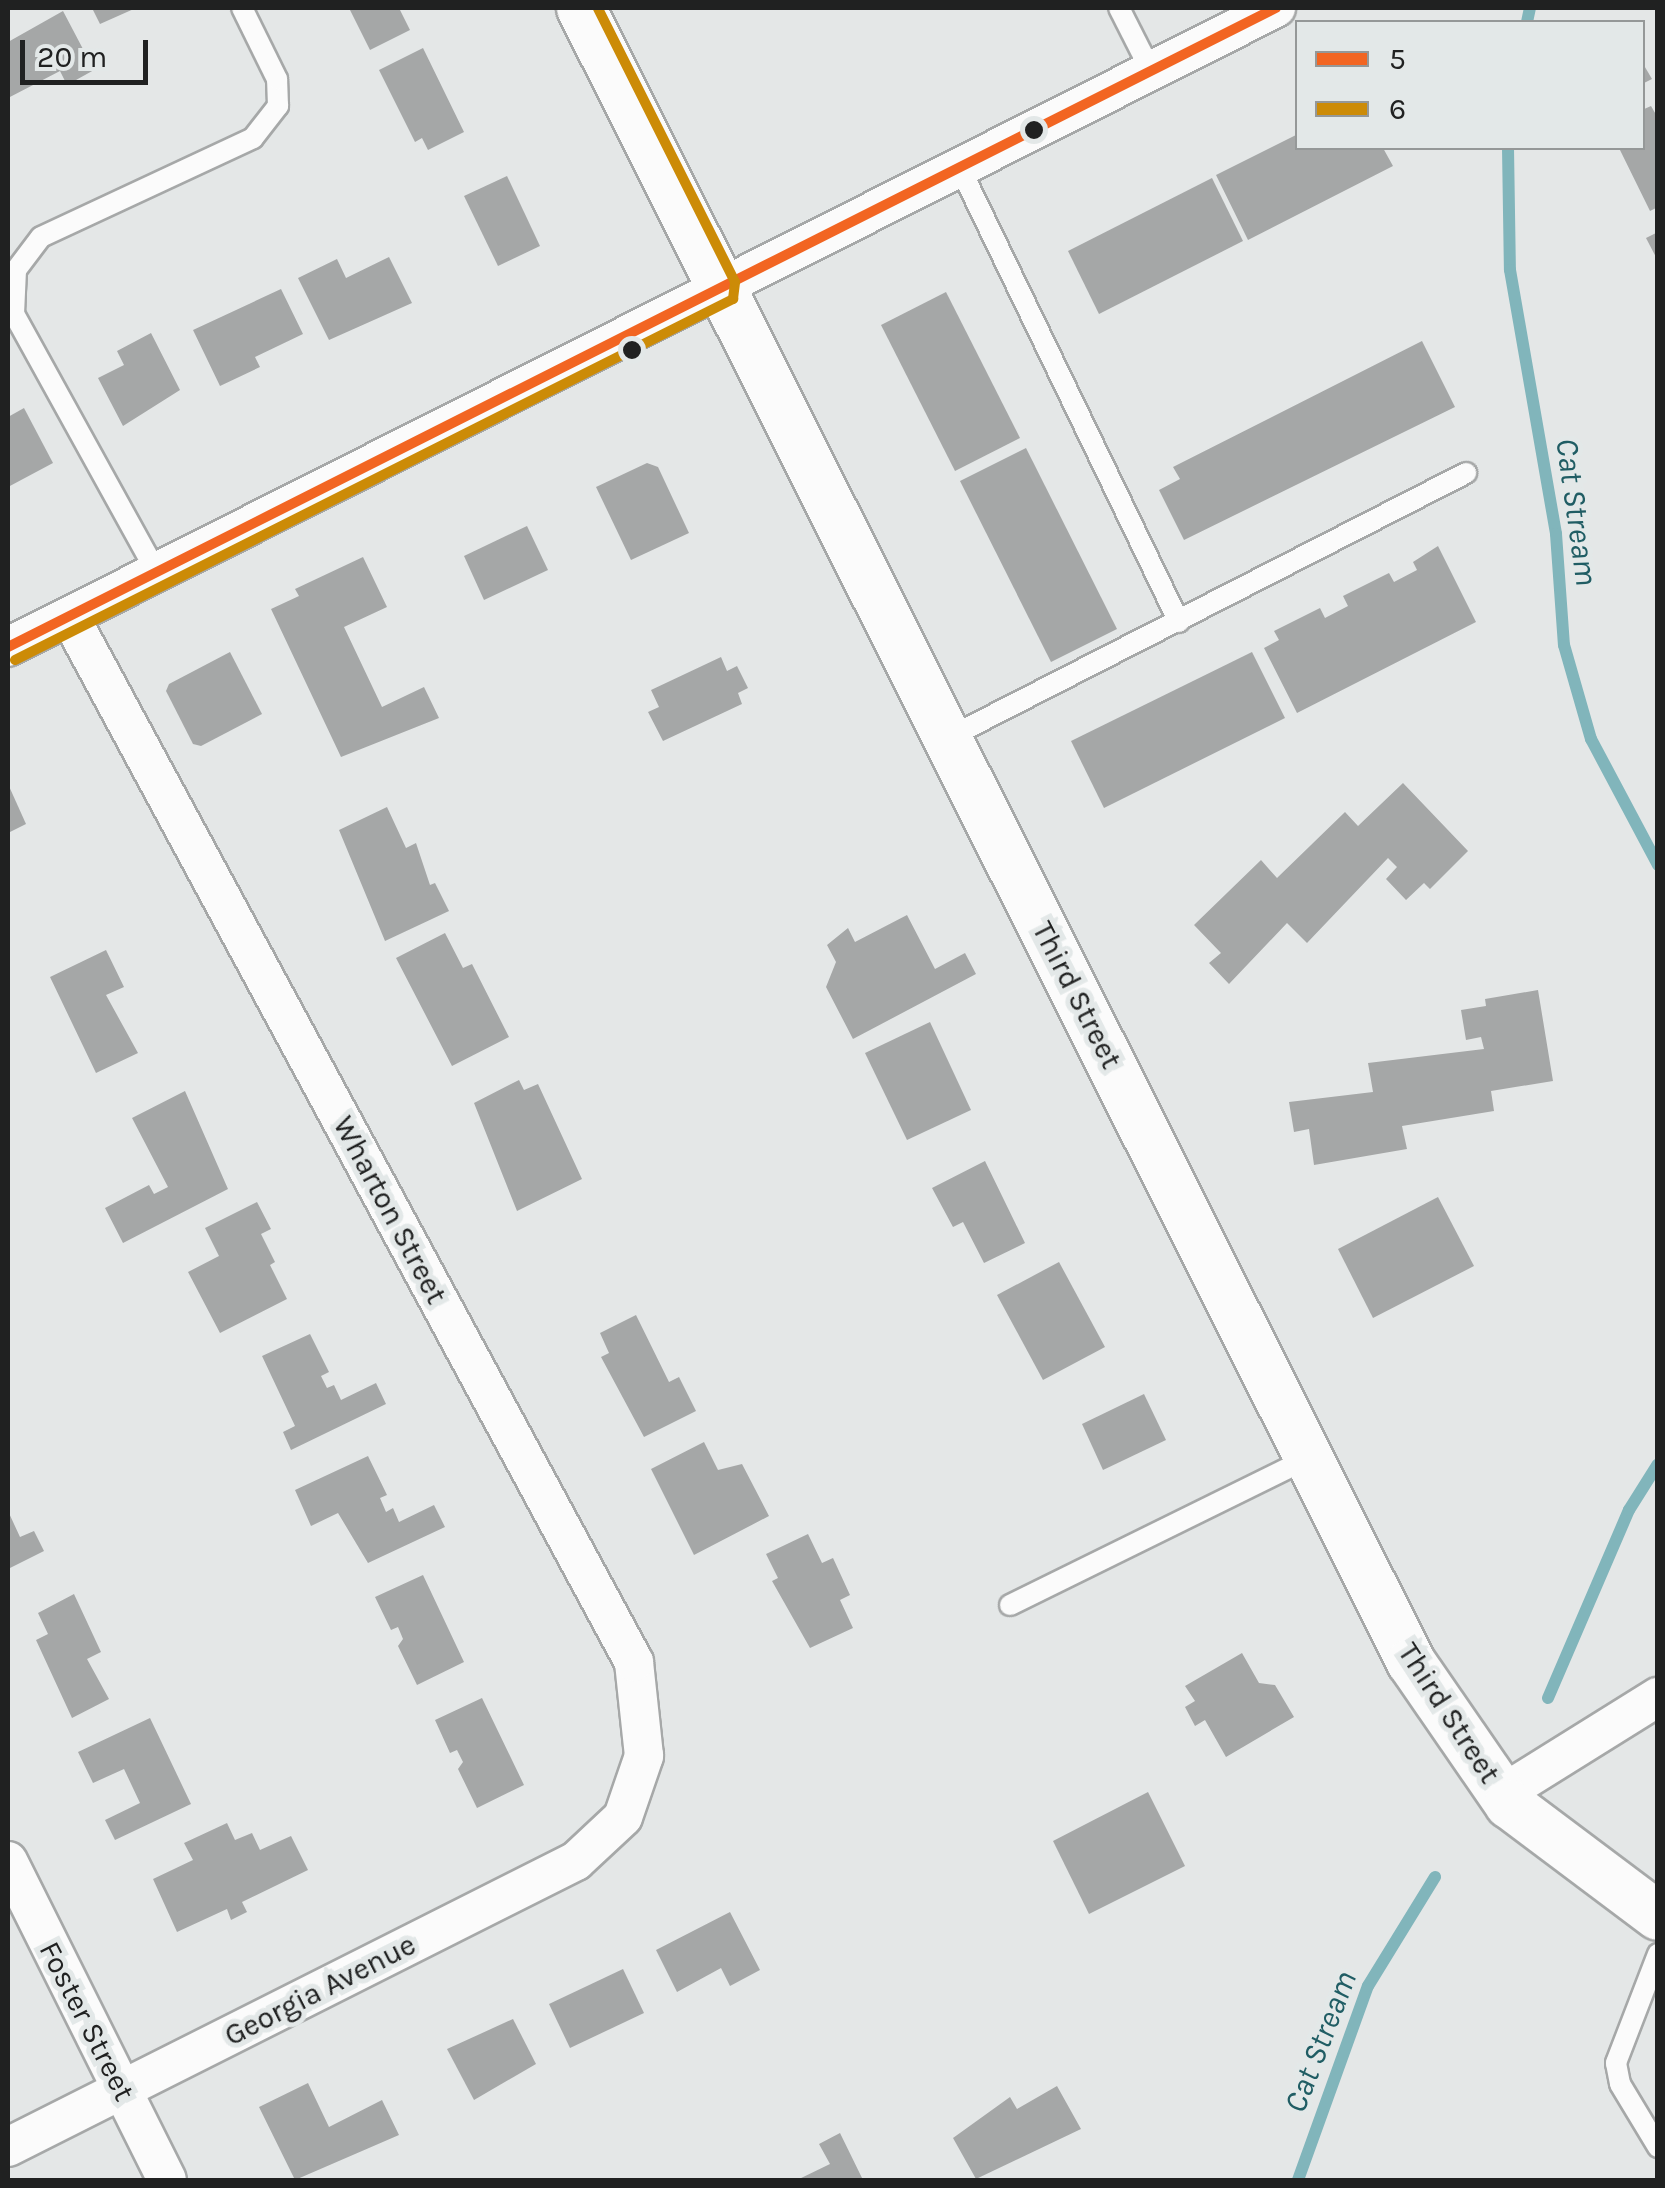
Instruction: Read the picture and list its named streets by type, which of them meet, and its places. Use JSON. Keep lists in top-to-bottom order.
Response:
{
  "streets": {
    "street": [
      "Third Street",
      "Wharton Street",
      "Georgia Avenue",
      "Foster Street"
    ]
  },
  "crossings": [
    ["Wharton Street", "Georgia Avenue"],
    ["Georgia Avenue", "Foster Street"]
  ],
  "water": ["Cat Stream"],
  "lines": ["transit line 5", "transit line 6"],
  "legend": ["5", "6"],
  "scale_bar": "20 m"
}
